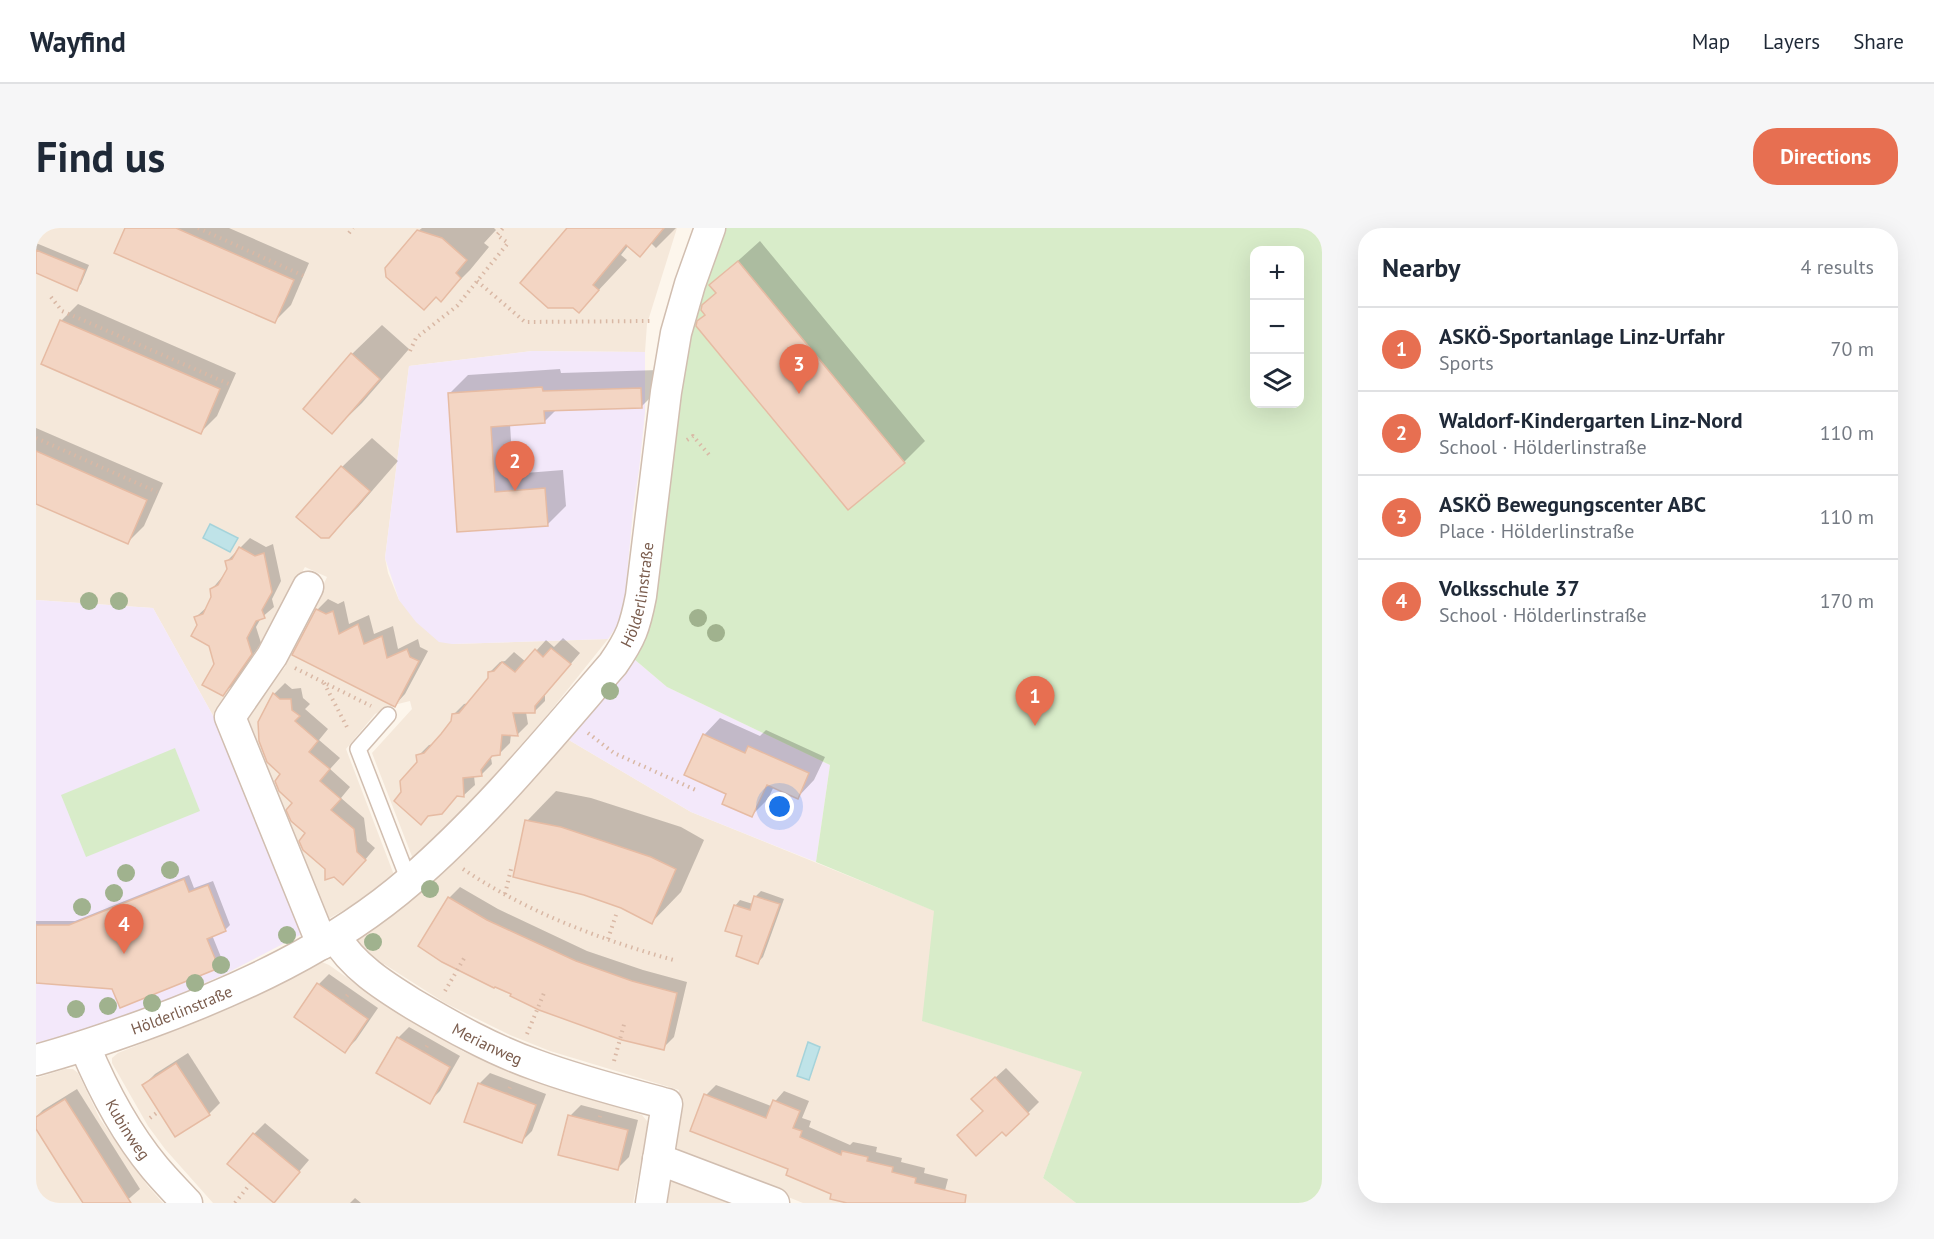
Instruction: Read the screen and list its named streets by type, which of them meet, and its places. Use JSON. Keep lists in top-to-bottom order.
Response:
{
  "streets": {
    "street": ["Hölderlinstraße", "Merianweg", "Kubinweg"]
  },
  "crossings": [
    ["Hölderlinstraße", "Merianweg"],
    ["Hölderlinstraße", "Kubinweg"]
  ],
  "page": {
    "header": "Wayfind",
    "nav": ["Map", "Layers", "Share"],
    "buttons": "Directions",
    "title": "Find us",
    "heading": ["Nearby", "4 results"],
    "map_buttons": ["+", "−"],
    "list": [
      {
        "mark": "1",
        "name": "ASKÖ-Sportanlage Linz-Urfahr",
        "note": "Sports",
        "value": "70 m"
      },
      {
        "mark": "2",
        "name": "Waldorf-Kindergarten Linz-Nord",
        "note": "School · Hölderlinstraße",
        "value": "110 m"
      },
      {
        "mark": "3",
        "name": "ASKÖ Bewegungscenter ABC",
        "note": "Place · Hölderlinstraße",
        "value": "110 m"
      },
      {
        "mark": "4",
        "name": "Volksschule 37",
        "note": "School · Hölderlinstraße",
        "value": "170 m"
      }
    ],
    "pins": [
      "3",
      "2",
      "1",
      "4"
    ]
  }
}
